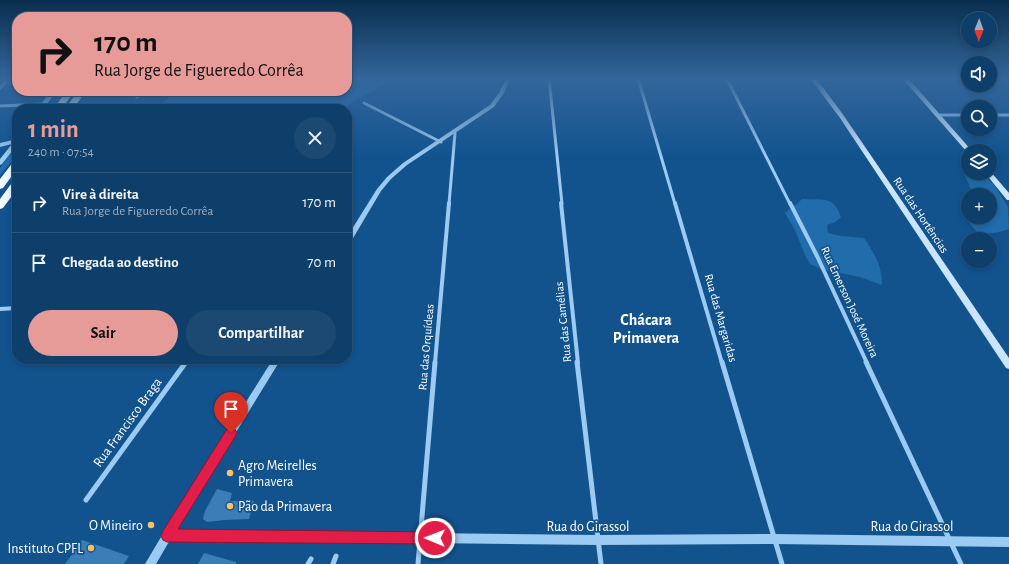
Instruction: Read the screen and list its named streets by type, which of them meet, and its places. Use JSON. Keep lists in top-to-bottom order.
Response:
{
  "streets": {
    "main road": ["Rua das Hortências"],
    "street": [
      "Rua Emerson José Moreira",
      "Rua das Margaridas",
      "Rua das Camélias",
      "Rua das Orquídeas",
      "Rua Francisco Braga",
      "Rua do Girassol"
    ]
  },
  "crossings": [
    ["Rua Emerson José Moreira", "Rua do Girassol"],
    ["Rua das Margaridas", "Rua do Girassol"],
    ["Rua das Camélias", "Rua do Girassol"],
    ["Rua das Orquídeas", "Rua do Girassol"]
  ],
  "districts": ["Chácara Primavera"],
  "places": [
    "Agro Meirelles Primavera",
    "Pão da Primavera",
    "O Mineiro",
    "Instituto CPFL"
  ],
  "north": "bottom",
  "page": {
    "map_buttons": ["+", "−"],
    "turn": ["170 m", "Rua Jorge de Figueredo Corrêa"],
    "heading": ["1 min", "240 m · 07:54"],
    "list": [
      {
        "name": "Vire à direita",
        "note": "Rua Jorge de Figueredo Corrêa",
        "value": "170 m"
      },
      {
        "name": "Chegada ao destino",
        "value": "70 m"
      }
    ],
    "buttons": ["Sair", "Compartilhar"]
  }
}
